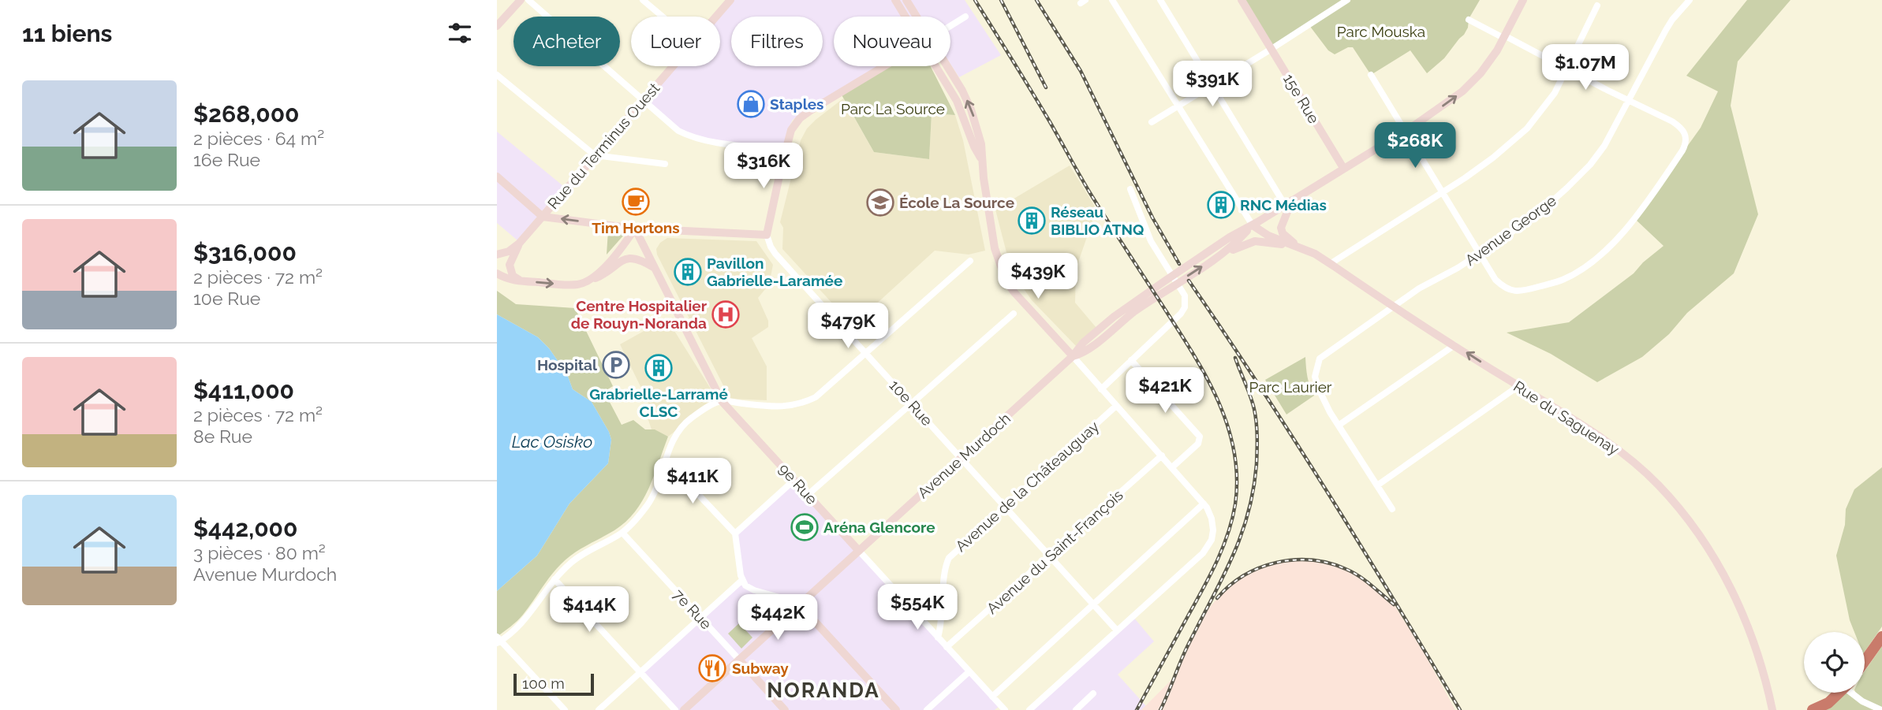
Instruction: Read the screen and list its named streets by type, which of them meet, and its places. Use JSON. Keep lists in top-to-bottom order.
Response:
{
  "streets": {
    "street": [
      "15e Rue",
      "Rue du Terminus Ouest",
      "Avenue George",
      "10e Rue",
      "Rue du Saguenay",
      "Avenue Murdoch",
      "9e Rue",
      "Avenue de la Châteauguay",
      "Avenue du Saint-François",
      "7e Rue"
    ]
  },
  "crossings": [
    ["15e Rue", "Avenue Murdoch"],
    ["Avenue George", "Rue du Saguenay"],
    ["10e Rue", "Avenue Murdoch"],
    ["10e Rue", "Avenue de la Châteauguay"],
    ["10e Rue", "Avenue du Saint-François"],
    ["Rue du Saguenay", "Avenue Murdoch"],
    ["Avenue Murdoch", "9e Rue"],
    ["Avenue Murdoch", "7e Rue"],
    ["9e Rue", "Avenue de la Châteauguay"],
    ["9e Rue", "Avenue du Saint-François"]
  ],
  "districts": ["NORANDA"],
  "water": ["Lac Osisko"],
  "parks": ["Parc Mouska", "Parc La Source", "Parc Laurier"],
  "places": {
    "shop": ["Staples"],
    "cafe": ["Tim Hortons"],
    "school or university": ["École La Source"],
    "building": [
      "RNC Médias",
      "Réseau BIBLIO ATNQ",
      "Pavillon Gabrielle-Laramée",
      "Grabrielle-Larramé CLSC"
    ],
    "hospital": ["Centre Hospitalier de Rouyn-Noranda"],
    "parking": ["Hospital"],
    "sports": ["Aréna Glencore"],
    "restaurant": ["Subway"]
  },
  "scale_bar": "100 m",
  "page": {
    "heading": "11 biens",
    "chip": [
      "Acheter",
      "Louer",
      "Filtres",
      "Nouveau"
    ],
    "price": [
      "$1.07M",
      "$391K",
      "$268K",
      "$316K",
      "$439K",
      "$479K",
      "$421K",
      "$411K",
      "$554K",
      "$414K",
      "$442K"
    ],
    "list": [
      {
        "name": "$268,000",
        "note": "2 pièces · 64 m² · 16e Rue"
      },
      {
        "name": "$316,000",
        "note": "2 pièces · 72 m² · 10e Rue"
      },
      {
        "name": "$411,000",
        "note": "2 pièces · 72 m² · 8e Rue"
      },
      {
        "name": "$442,000",
        "note": "3 pièces · 80 m² · Avenue Murdoch"
      }
    ],
    "scale": "100 m"
  }
}
